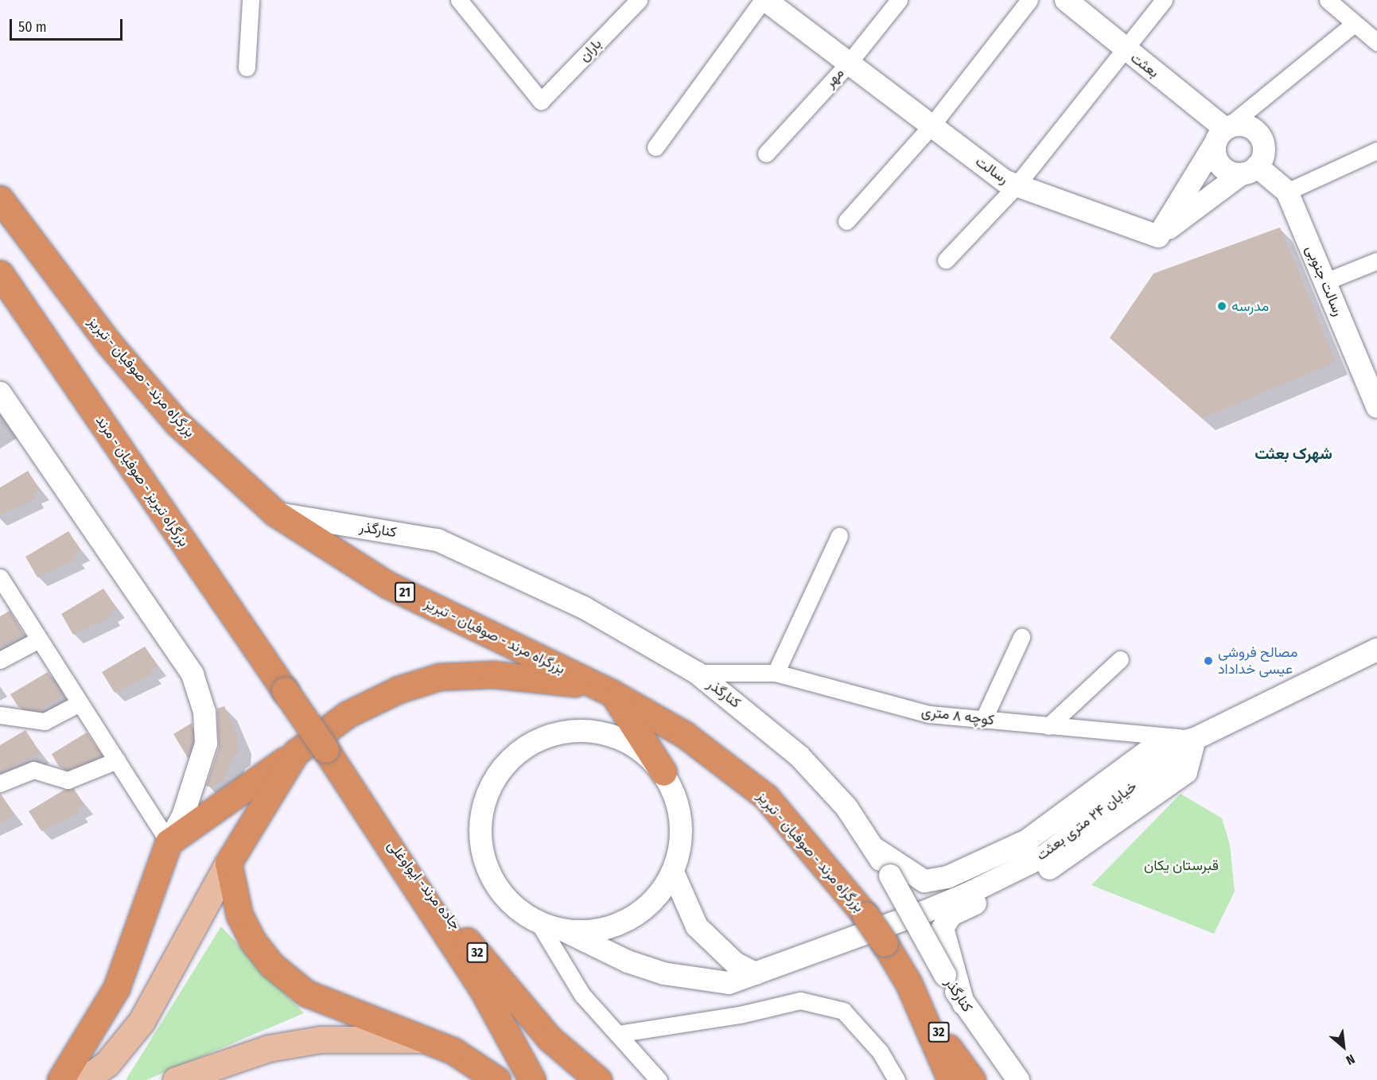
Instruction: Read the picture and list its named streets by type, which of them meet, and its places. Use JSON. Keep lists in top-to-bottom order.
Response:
{
  "streets": {
    "highway": [
      "بزرگراه مرند - صوفیان - تبریز",
      "بزرگراه تبریز - صوفیان - مرند",
      "21",
      "جاده مرند- ایواوغلی",
      "32"
    ],
    "street": [
      "باران",
      "بعثت",
      "مهر",
      "رسالت",
      "رسالت جنوبی",
      "کنارگذر",
      "کوچه ۸ متری",
      "خیابان ۲۴ متری بعثت"
    ]
  },
  "crossings": [
    ["بعثت", "رسالت جنوبی"],
    ["مهر", "رسالت"],
    ["بزرگراه مرند - صوفیان - تبریز", "کنارگذر"],
    ["بزرگراه مرند - صوفیان - تبریز", "21"],
    ["بزرگراه مرند - صوفیان - تبریز", "32"],
    ["بزرگراه تبریز - صوفیان - مرند", "جاده مرند- ایواوغلی"],
    ["کنارگذر", "کوچه ۸ متری"],
    ["21", "32"],
    ["کوچه ۸ متری", "خیابان ۲۴ متری بعثت"]
  ],
  "districts": ["شهرک بعثت"],
  "parks": ["قبرستان یکان"],
  "places": ["مدرسه", "مصالح فروشی عیسی خداداد"],
  "scale_bar": "50 m",
  "north": "bottom right"
}
